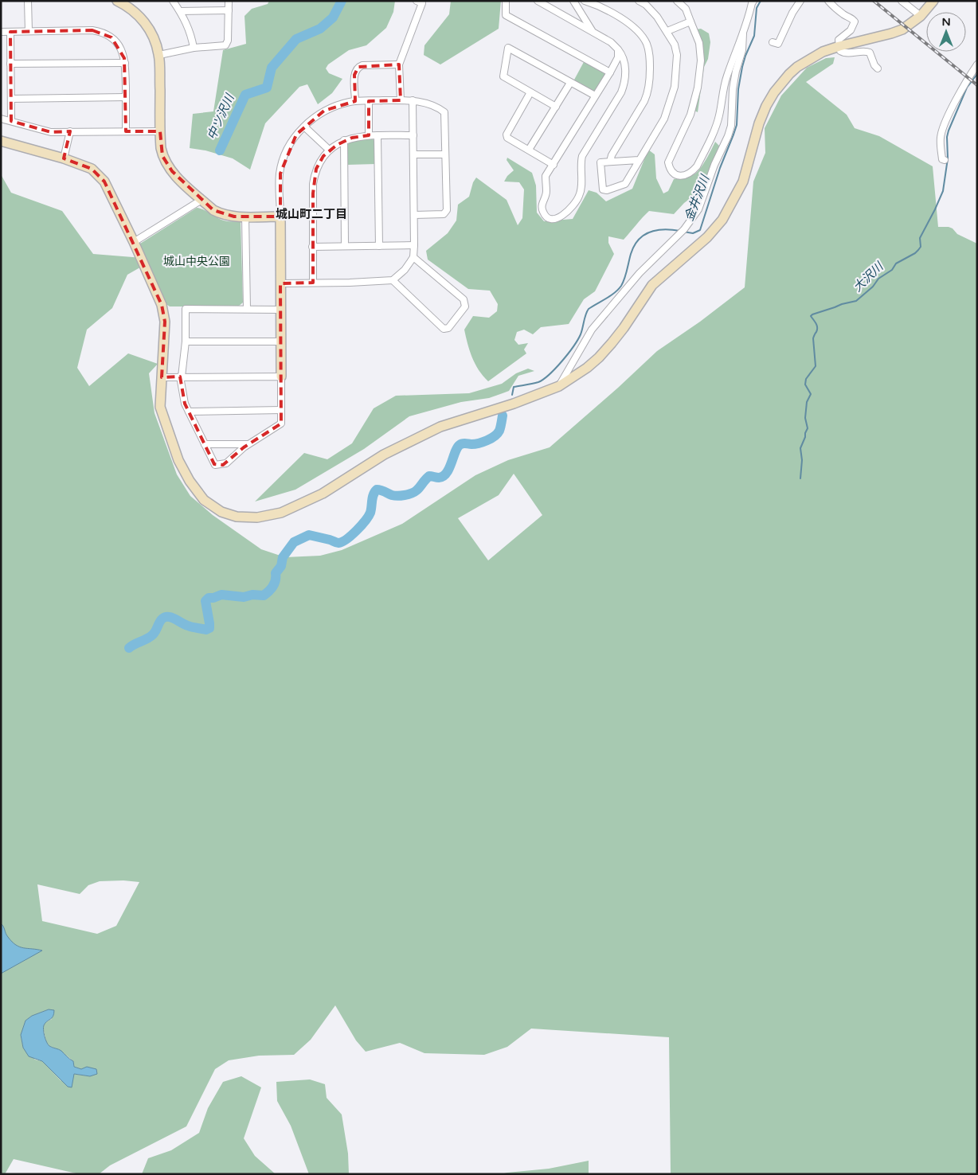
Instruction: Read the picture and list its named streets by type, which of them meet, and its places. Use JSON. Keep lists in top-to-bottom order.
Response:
{
  "districts": ["城山町二丁目"],
  "water": ["中ツ沢川", "金井沢川", "大沢川"],
  "parks": ["城山中央公園"],
  "north": "top"
}
